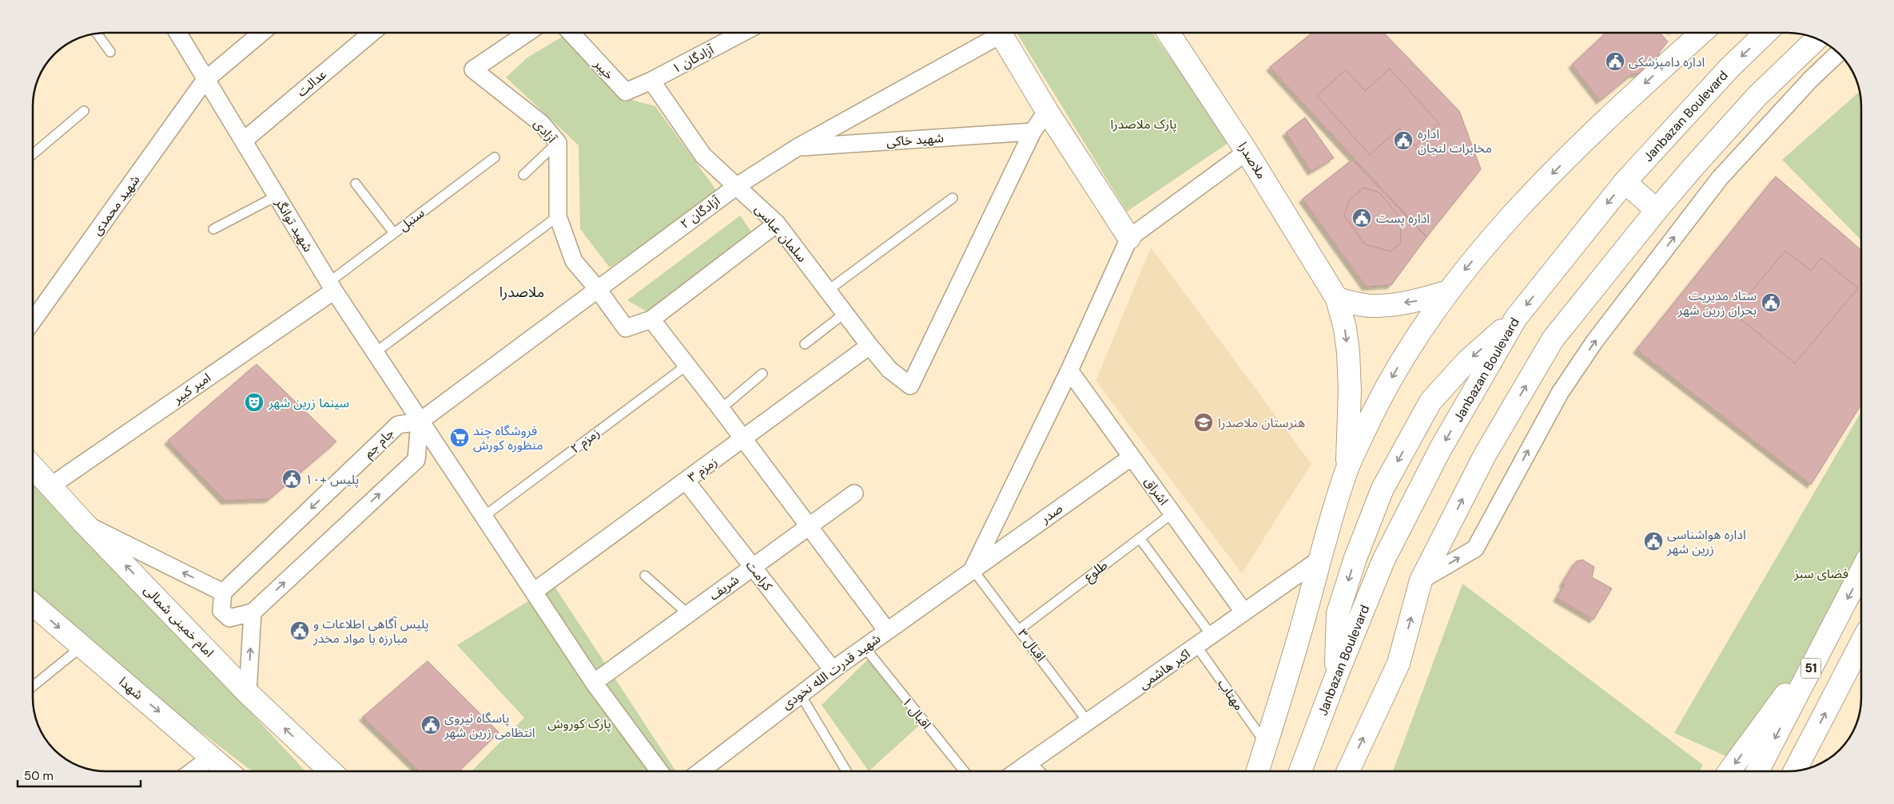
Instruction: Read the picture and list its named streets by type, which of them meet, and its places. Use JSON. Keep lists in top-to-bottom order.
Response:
{
  "streets": {
    "main road": [
      "Janbazan Boulevard",
      "ملاصدرا",
      "امام خمینی شمالی",
      "51",
      "شهدا"
    ],
    "street": [
      "آزادگان ۱",
      "خیبر",
      "عدالت",
      "آزادی",
      "شهید خاکی",
      "شهید محمدی",
      "آزادگان ۲",
      "شهید توانگر",
      "سلمان عباسی",
      "امیر کبیر",
      "جام جم",
      "زمزم ۳",
      "اشراق",
      "صدر",
      "کرامت",
      "شریف",
      "اکبر هاشمی",
      "شهید قدرت الله نخودی"
    ],
    "lane": [
      "سنبل",
      "زمزم ۲",
      "طلوع",
      "اقبال ۳",
      "مهتاب",
      "اقبال ۱"
    ]
  },
  "crossings": [
    ["آزادگان ۱", "خیبر"],
    ["آزادگان ۱", "سلمان عباسی"],
    ["خیبر", "سلمان عباسی"],
    ["عدالت", "شهید توانگر"],
    ["آزادی", "آزادگان ۲"],
    ["شهید خاکی", "آزادگان ۲"],
    ["شهید خاکی", "سلمان عباسی"],
    ["شهید محمدی", "شهید توانگر"],
    ["آزادگان ۲", "شهید توانگر"],
    ["آزادگان ۲", "سلمان عباسی"],
    ["آزادگان ۲", "جام جم"],
    ["سنبل", "شهید توانگر"],
    ["سنبل", "امیر کبیر"],
    ["شهید توانگر", "امیر کبیر"],
    ["شهید توانگر", "زمزم ۲"],
    ["شهید توانگر", "جام جم"],
    ["شهید توانگر", "زمزم ۳"],
    ["شهید توانگر", "شریف"],
    ["سلمان عباسی", "زمزم ۳"],
    ["امیر کبیر", "امام خمینی شمالی"],
    ["زمزم ۳", "کرامت"],
    ["اشراق", "صدر"],
    ["اشراق", "طلوع"],
    ["اشراق", "اکبر هاشمی"],
    ["صدر", "اقبال ۳"],
    ["صدر", "شهید قدرت الله نخودی"],
    ["طلوع", "اقبال ۳"],
    ["کرامت", "شریف"],
    ["کرامت", "شهید قدرت الله نخودی"],
    ["اقبال ۳", "اکبر هاشمی"],
    ["اقبال ۳", "شهید قدرت الله نخودی"],
    ["اکبر هاشمی", "مهتاب"],
    ["شهید قدرت الله نخودی", "اقبال ۱"]
  ],
  "one_way": ["ملاصدرا", "امام خمینی شمالی", "شهدا"],
  "districts": ["ملاصدرا"],
  "parks": ["پارک ملاصدرا", "فضای سبز", "پارک کوروش"],
  "places": {
    "public building": [
      "اداره دامپزشکی",
      "اداره مخابرات لنجان",
      "اداره پست",
      "ستاد مدیریت بحران زرین شهر",
      "پلیس +۱۰",
      "اداره هواشناسی زرین شهر",
      "پلیس آگاهی اطلاعات و مبارزه با مواد مخدر",
      "پاسگاه نیروی انتظامی زرین شهر"
    ],
    "theatre": ["سینما زرین شهر"],
    "school or university": ["هنرستان ملاصدرا"],
    "supermarket": ["فروشگاه چند منظوره کورش"]
  },
  "scale_bar": "50 m"
}
